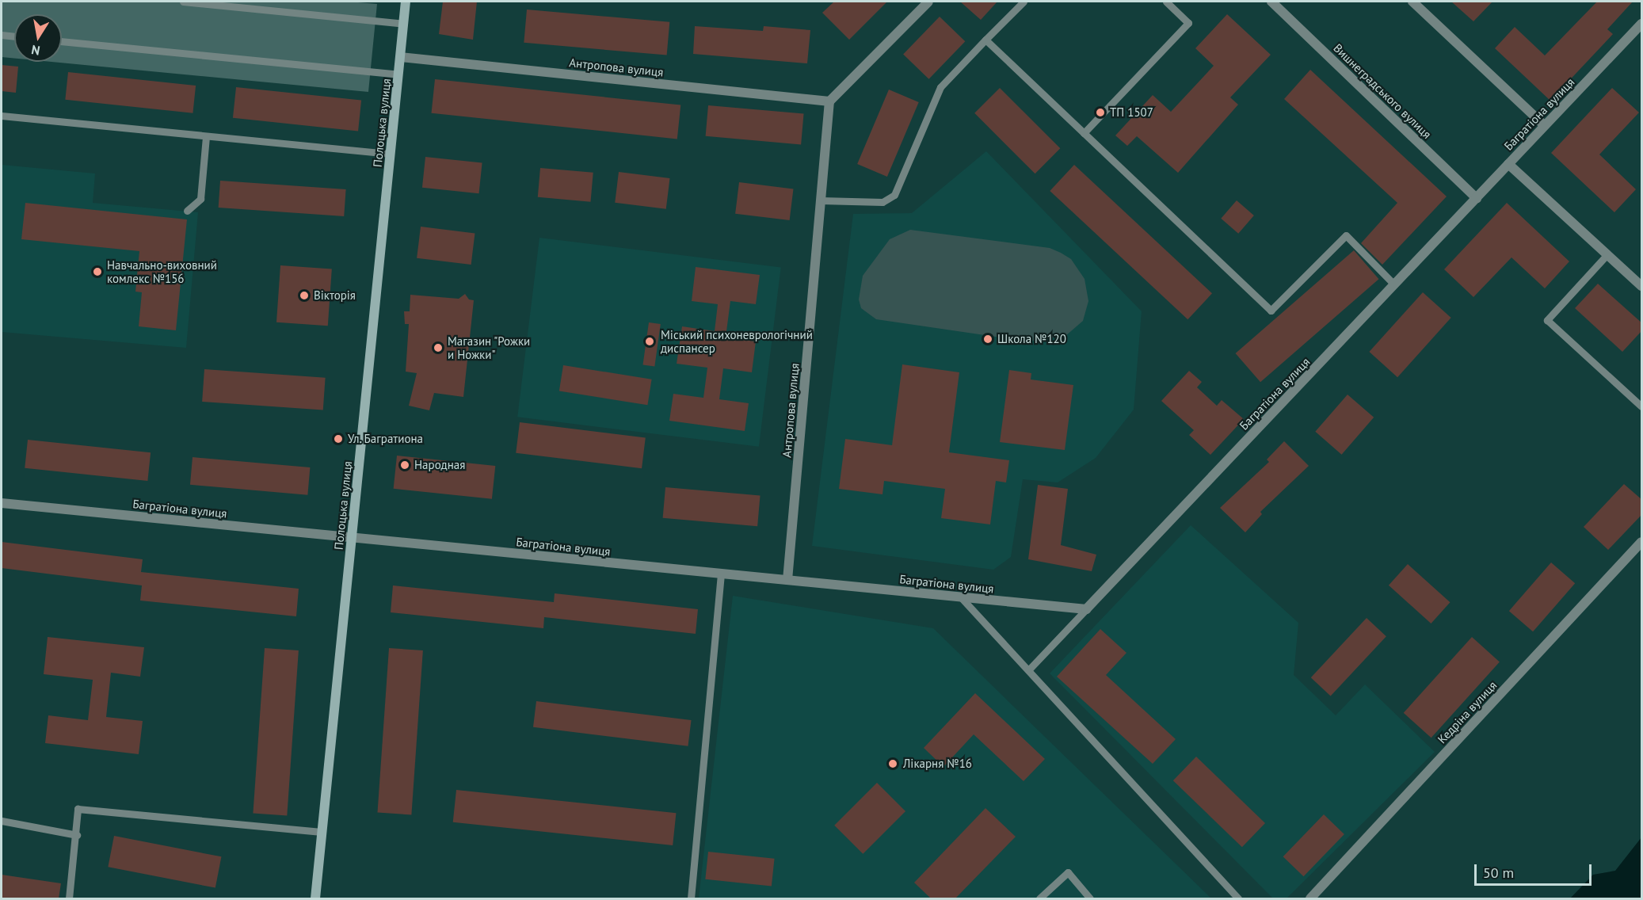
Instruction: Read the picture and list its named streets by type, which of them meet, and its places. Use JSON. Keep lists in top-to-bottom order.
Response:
{
  "streets": {
    "main road": ["Полоцька вулиця"],
    "street": [
      "Антропова вулиця",
      "Вишнеградського вулиця",
      "Багратіона вулиця",
      "Кедріна вулиця"
    ]
  },
  "crossings": [
    ["Антропова вулиця", "Багратіона вулиця"],
    ["Антропова вулиця", "Полоцька вулиця"],
    ["Вишнеградського вулиця", "Багратіона вулиця"],
    ["Багратіона вулиця", "Полоцька вулиця"]
  ],
  "places": [
    "ТП 1507",
    "Навчально-виховний комлекс №156",
    "Вікторія",
    "Школа №120",
    "Міський психоневрологічний диспансер",
    "Магазин \"Рожки и Ножки\"",
    "Ул. Багратиона",
    "Народная",
    "Лікарня №16"
  ],
  "scale_bar": "50 m",
  "north": "bottom"
}
